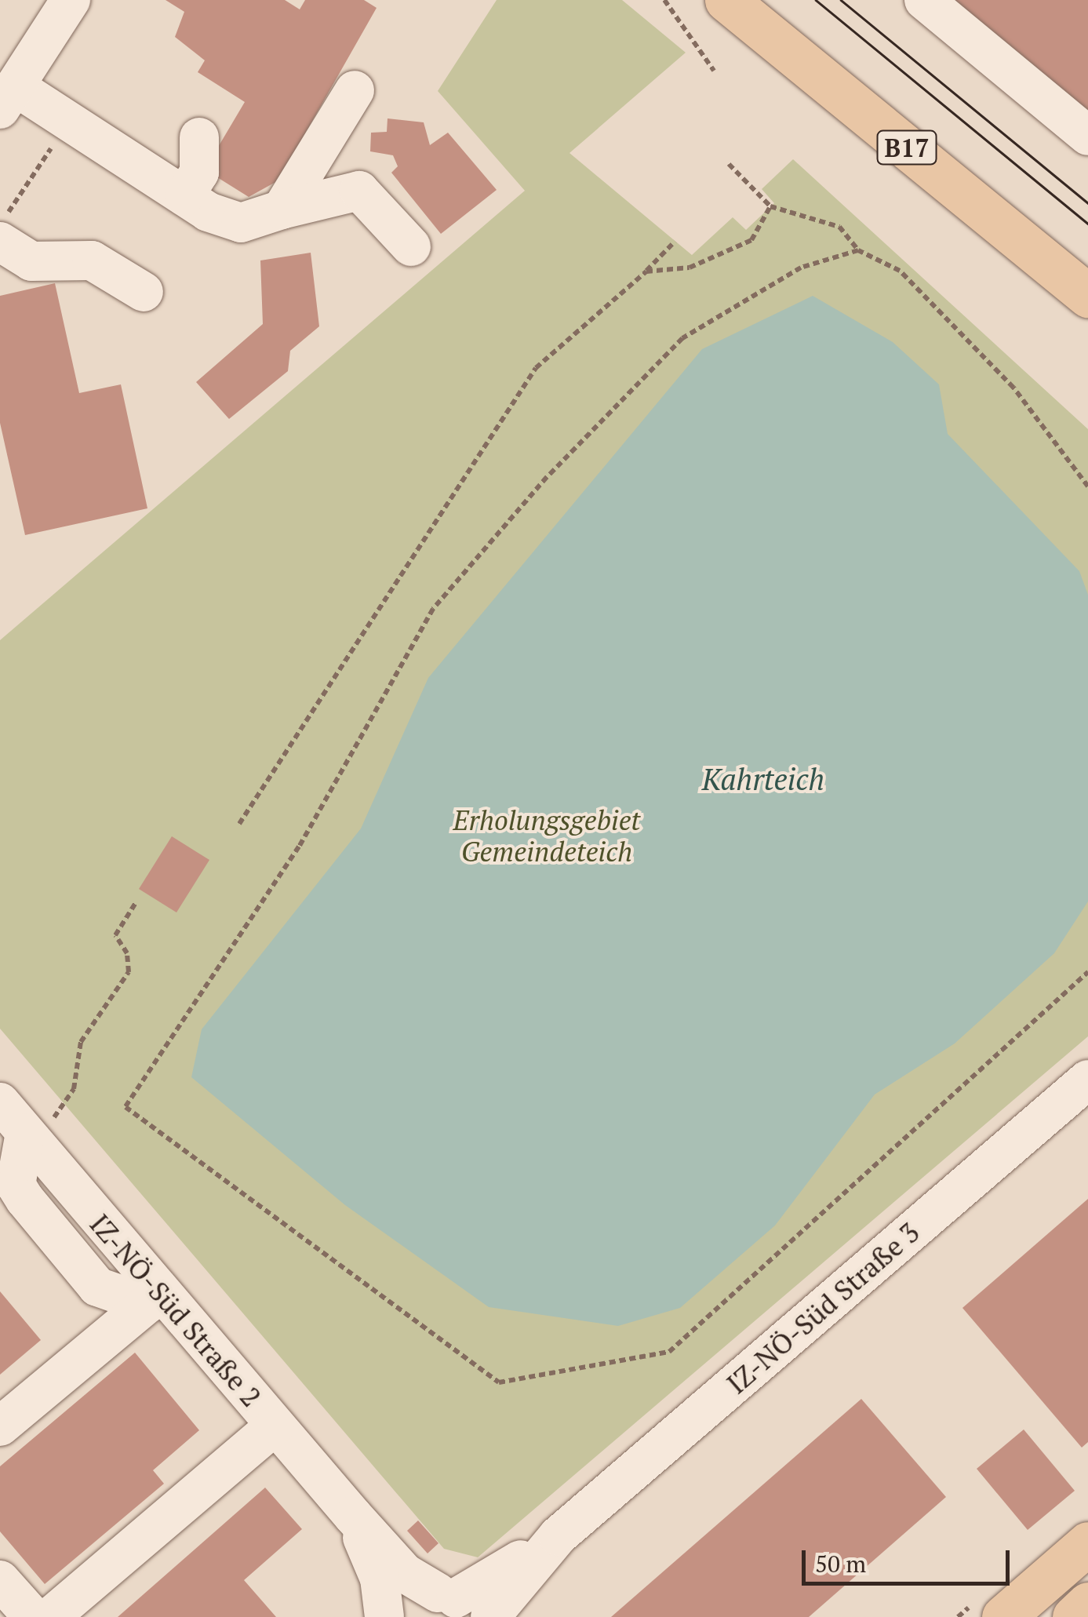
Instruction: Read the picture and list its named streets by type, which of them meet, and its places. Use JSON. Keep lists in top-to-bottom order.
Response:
{
  "streets": {
    "main road": ["B17"],
    "street": ["IZ-NÖ-Süd Straße 3", "IZ-NÖ-Süd Straße 2"]
  },
  "crossings": [
    ["IZ-NÖ-Süd Straße 3", "IZ-NÖ-Süd Straße 2"]
  ],
  "water": ["Kahrteich"],
  "parks": ["Erholungsgebiet Gemeindeteich"],
  "scale_bar": "50 m"
}
